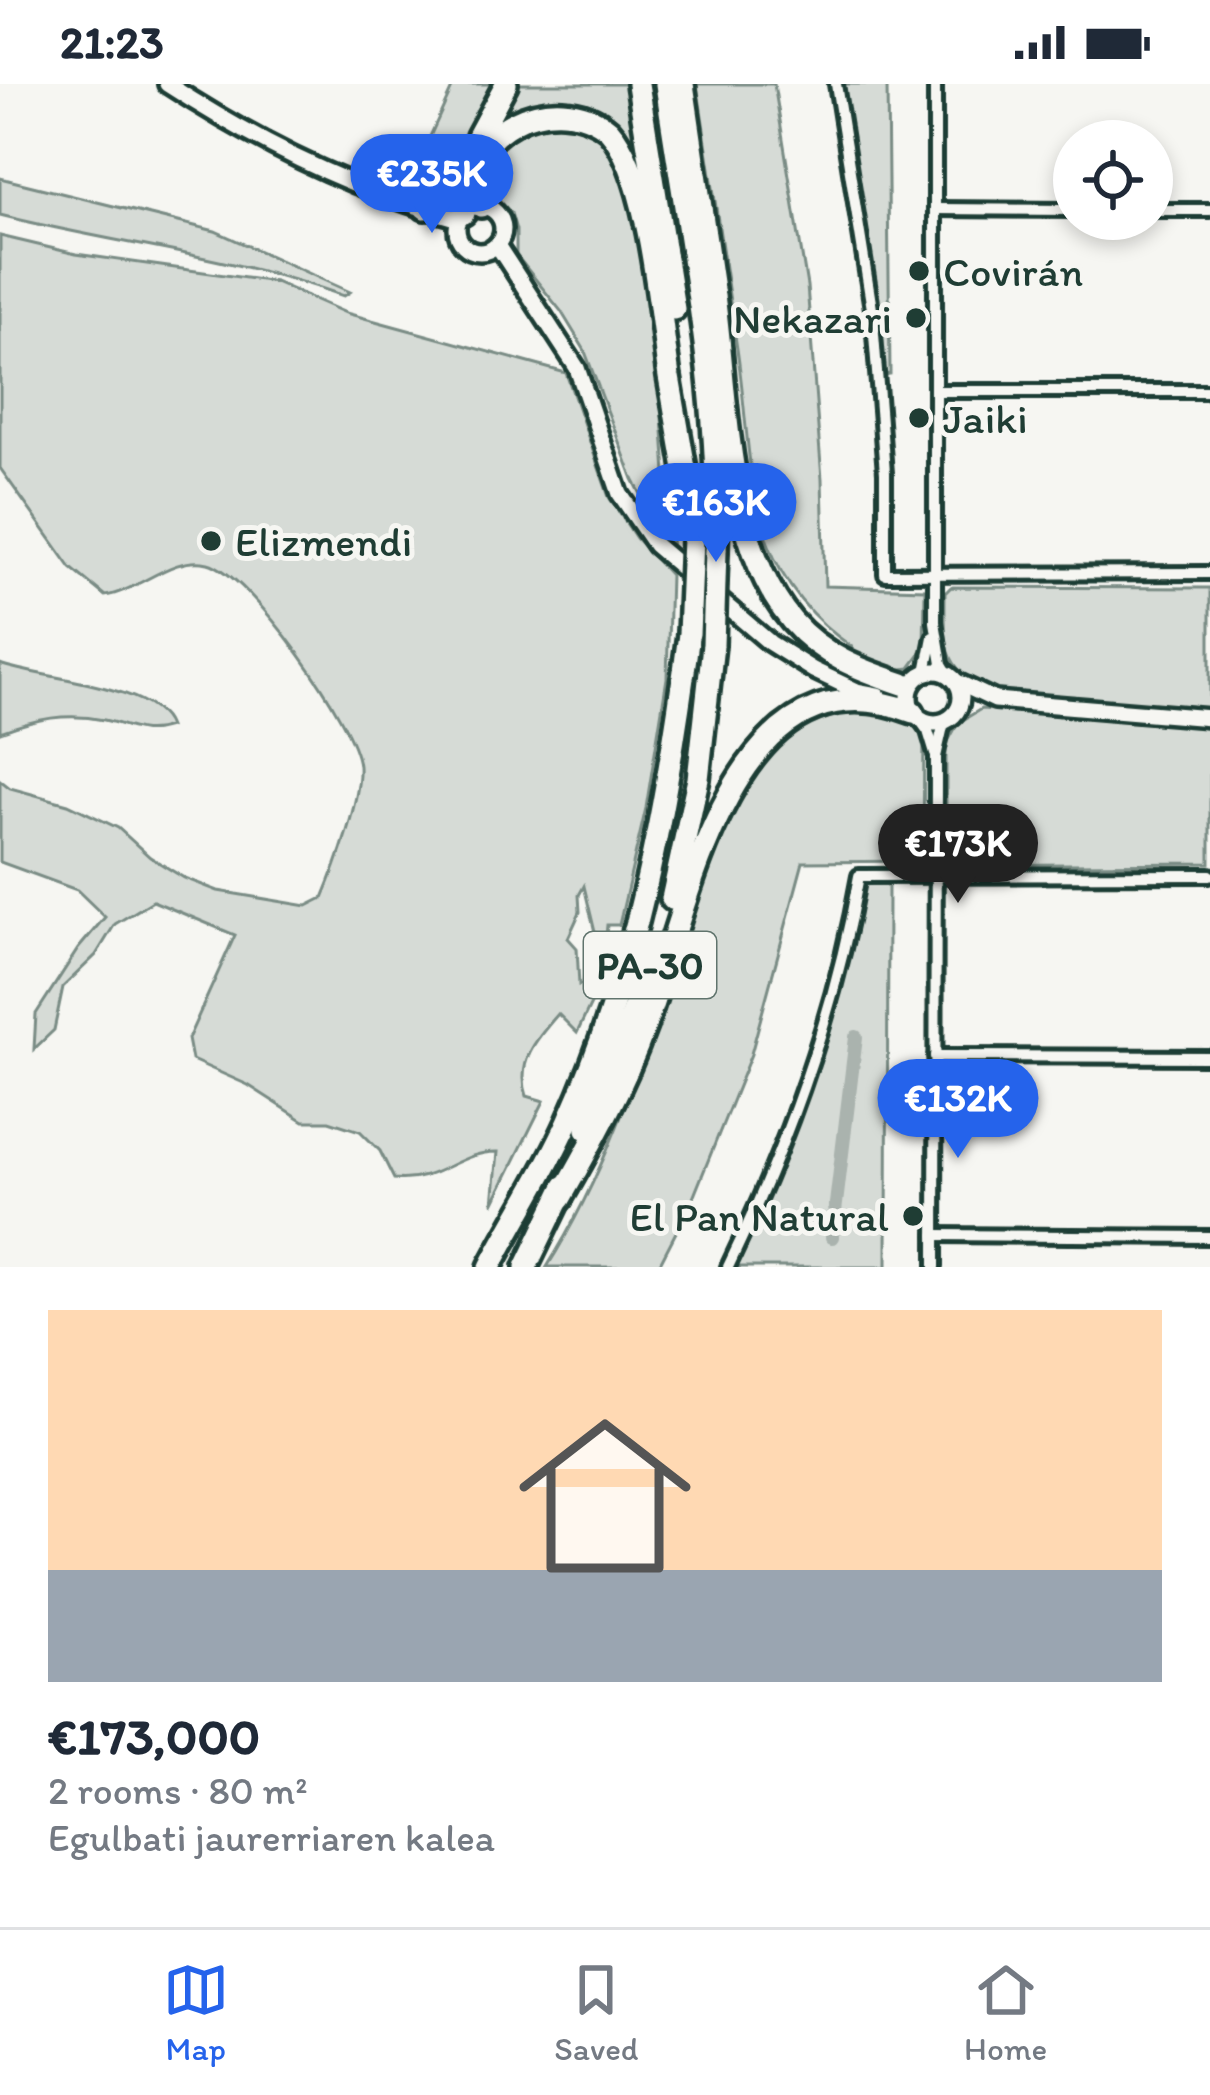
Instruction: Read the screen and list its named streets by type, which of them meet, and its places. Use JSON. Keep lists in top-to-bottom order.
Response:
{
  "streets": {
    "highway": ["PA-30"]
  },
  "places": [
    "Covirán",
    "Nekazari",
    "Jaiki",
    "Elizmendi",
    "El Pan Natural"
  ],
  "page": {
    "status": "21:23",
    "price": [
      "€235K",
      "€163K",
      "€173K",
      "€132K"
    ],
    "list": [
      {
        "name": "€173,000",
        "note": "2 rooms · 80 m² · Egulbati jaurerriaren kalea"
      }
    ],
    "tabs": ["Map", "Saved", "Home"]
  }
}
